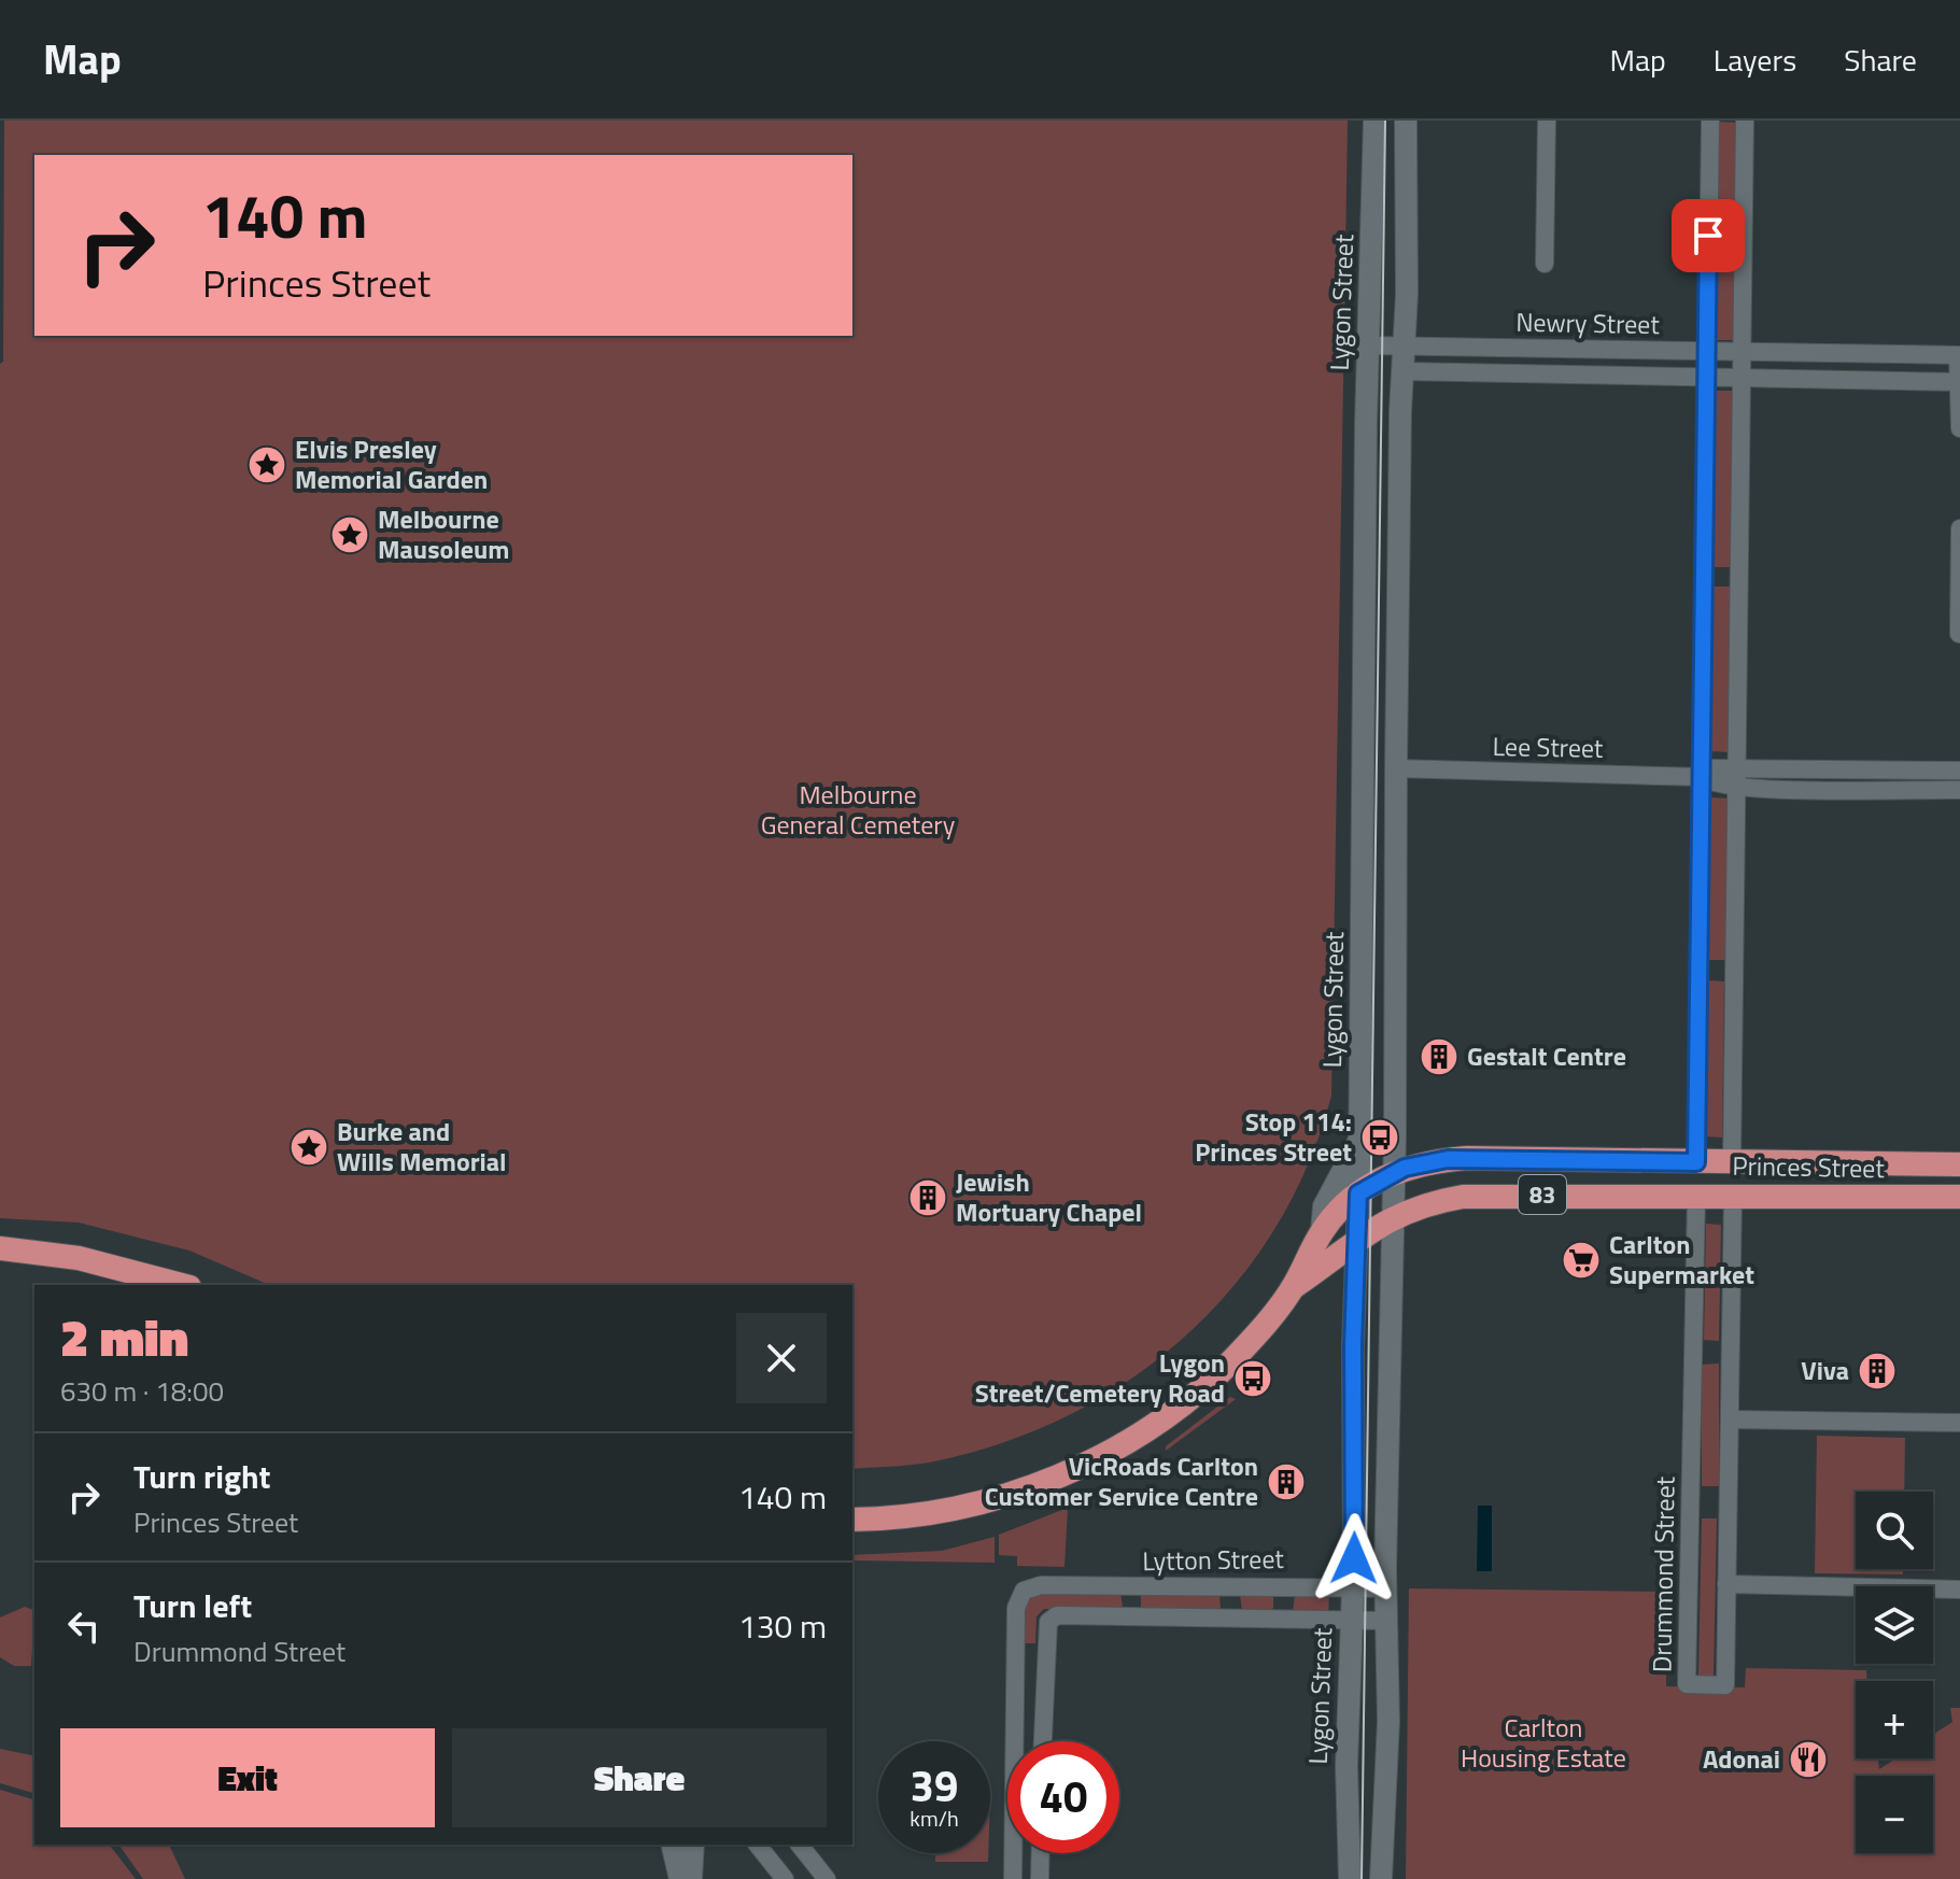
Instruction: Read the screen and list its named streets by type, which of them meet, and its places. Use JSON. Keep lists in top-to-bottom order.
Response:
{
  "streets": {
    "highway": ["Princes Street", "83"],
    "street": [
      "Lygon Street",
      "Newry Street",
      "Lee Street",
      "Lytton Street",
      "Drummond Street"
    ]
  },
  "crossings": [
    ["Lygon Street", "Newry Street"],
    ["Lygon Street", "Princes Street"],
    ["Lygon Street", "83"],
    ["Lygon Street", "Lytton Street"],
    ["Princes Street", "83"],
    ["Princes Street", "Drummond Street"]
  ],
  "parks": ["Melbourne General Cemetery", "Carlton Housing Estate"],
  "places": {
    "place": ["Elvis Presley Memorial Garden", "Melbourne Mausoleum", "Burke and Wills Memorial"],
    "building": [
      "Gestalt Centre",
      "Jewish Mortuary Chapel",
      "Viva",
      "VicRoads Carlton Customer Service Centre"
    ],
    "bus stop": ["Stop 114: Princes Street", "Lygon Street/Cemetery Road"],
    "supermarket": ["Carlton Supermarket"],
    "restaurant": ["Adonai"]
  },
  "page": {
    "header": "Map",
    "nav": ["Map", "Layers", "Share"],
    "turn": ["140 m", "Princes Street"],
    "heading": ["2 min", "630 m · 18:00"],
    "list": [
      {
        "name": "Turn right",
        "note": "Princes Street",
        "value": "140 m"
      },
      {
        "name": "Turn left",
        "note": "Drummond Street",
        "value": "130 m"
      }
    ],
    "map_buttons": ["+", "−"],
    "buttons": ["Exit", "Share"],
    "speed": "39 km/h",
    "limit": "40"
  }
}
